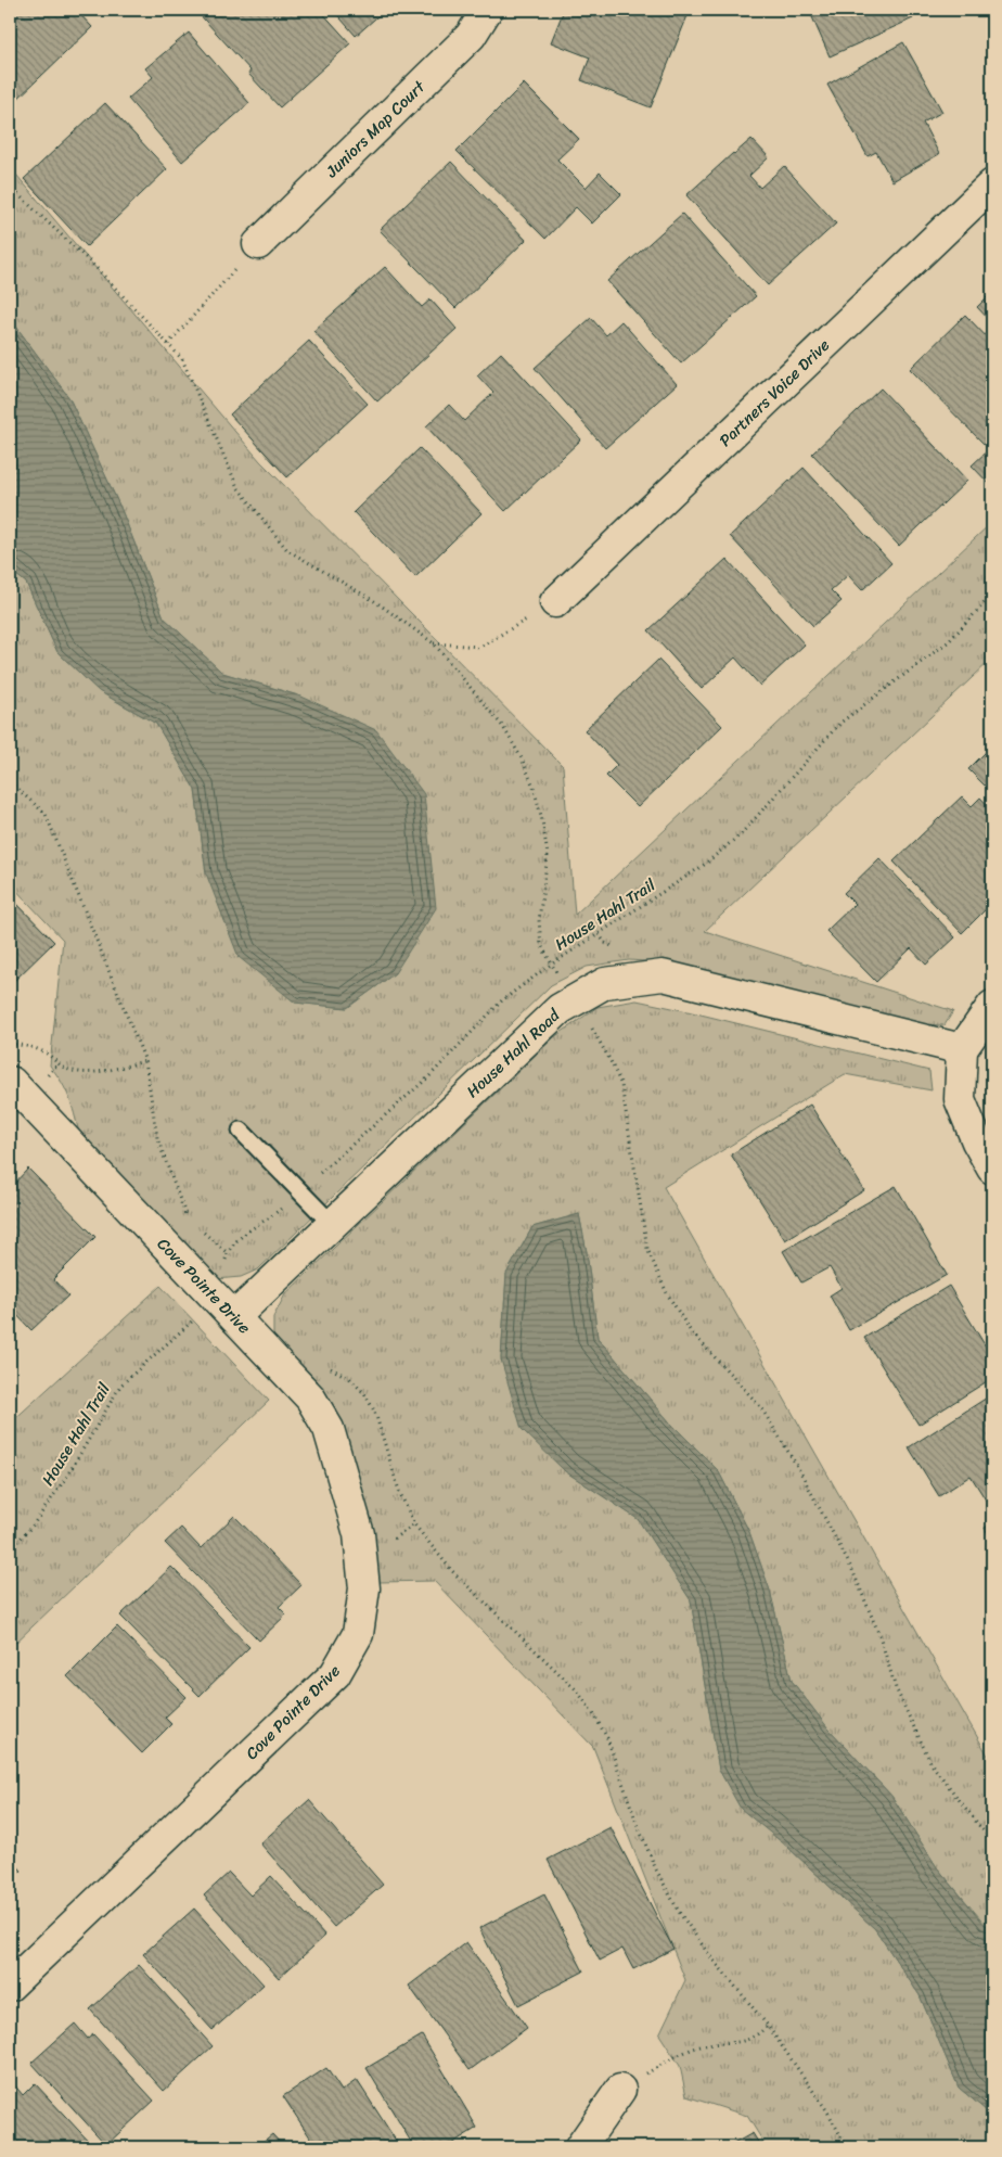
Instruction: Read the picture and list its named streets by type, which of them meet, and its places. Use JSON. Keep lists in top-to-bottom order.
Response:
{
  "streets": {
    "street": [
      "Juniors Map Court",
      "Partners Voice Drive",
      "House Hahl Road",
      "Cove Pointe Drive"
    ],
    "path": ["House Hahl Trail"]
  },
  "crossings": [
    ["House Hahl Road", "Cove Pointe Drive"]
  ]
}
